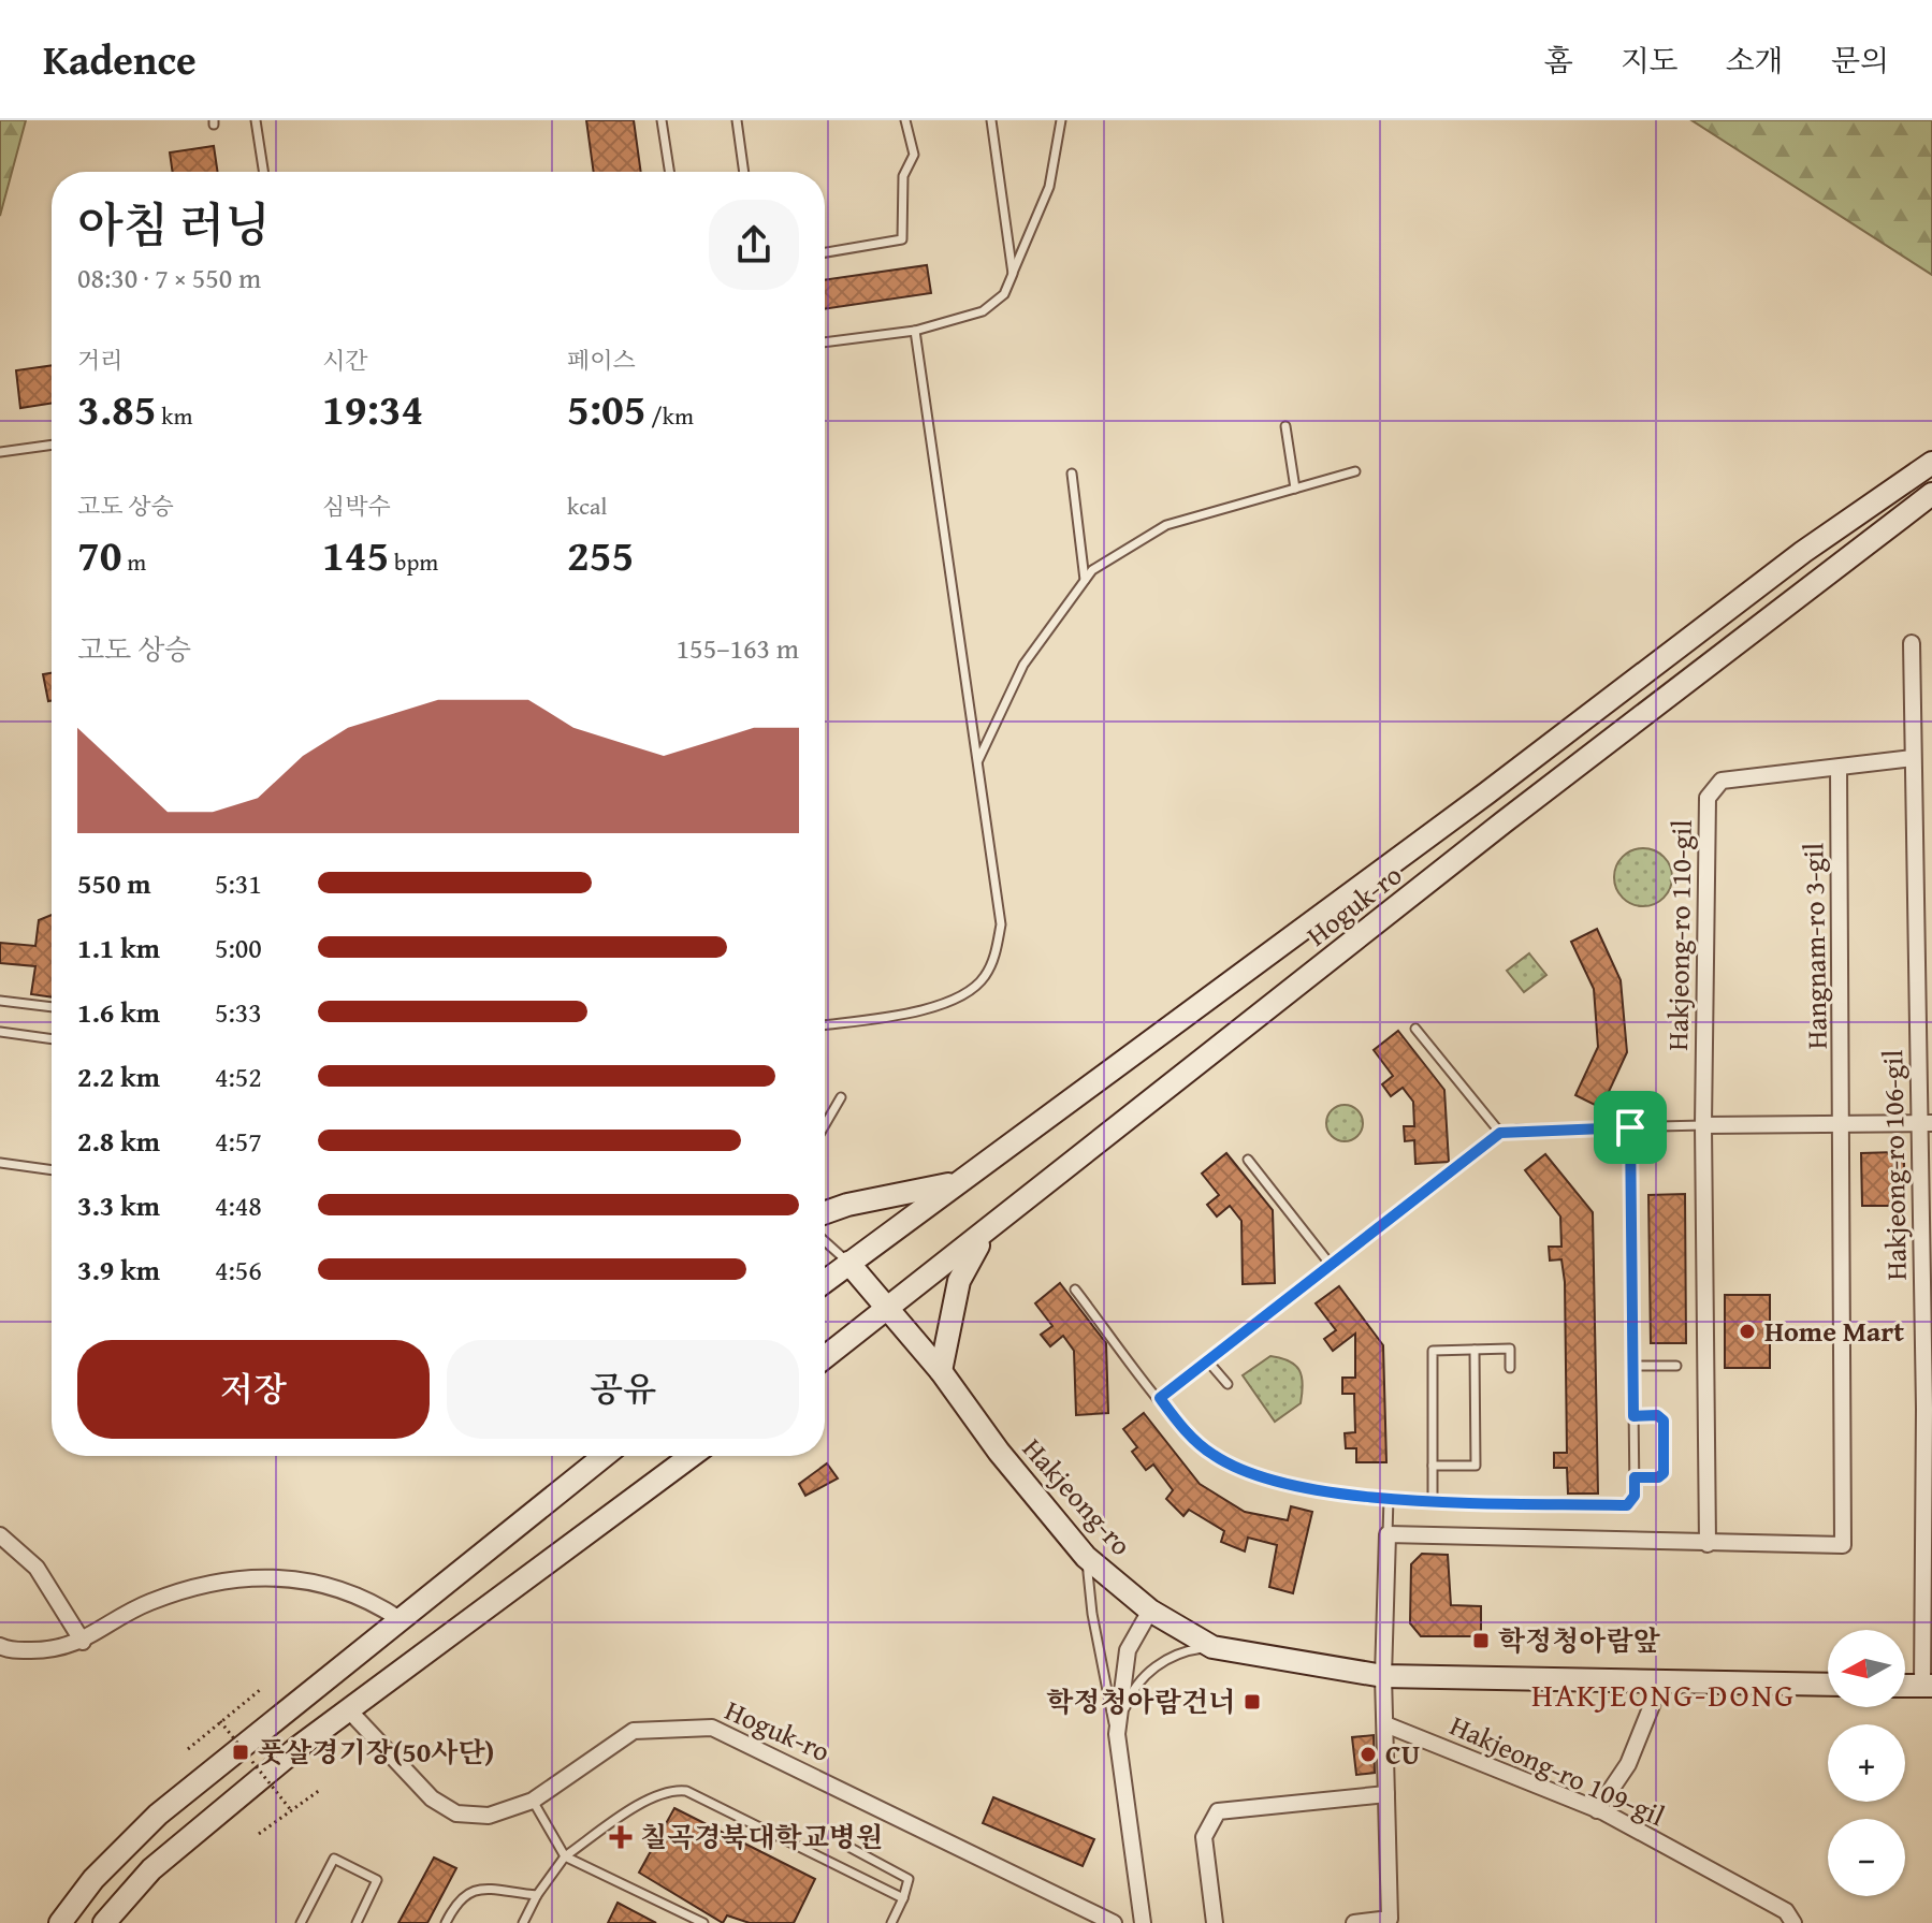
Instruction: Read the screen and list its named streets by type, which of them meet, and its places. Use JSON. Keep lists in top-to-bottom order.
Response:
{
  "streets": {
    "main road": ["Hoguk-ro", "Hakjeong-ro"],
    "street": [
      "Hakjeong-ro 110-gil",
      "Hangnam-ro 3-gil",
      "Hakjeong-ro 106-gil",
      "Hakjeong-ro 109-gil"
    ]
  },
  "crossings": [
    ["Hoguk-ro", "Hakjeong-ro"],
    ["Hakjeong-ro 110-gil", "Hangnam-ro 3-gil"],
    ["Hakjeong-ro 110-gil", "Hakjeong-ro 106-gil"]
  ],
  "districts": ["HAKJEONG-DONG"],
  "places": {
    "other": ["Home Mart", "CU"],
    "transit": ["학정청아람앞", "학정청아람건너", "풋살경기장(50사단)"],
    "health": ["칠곡경북대학교병원"]
  },
  "north": "left",
  "page": {
    "header": "Kadence",
    "nav": [
      "홈",
      "지도",
      "소개",
      "문의"
    ],
    "heading": ["아침 러닝", "08:30 · 7 × 550 m"],
    "stats": [
      ["거리", "3.85 km"],
      ["시간", "19:34"],
      ["페이스", "5:05 /km"],
      ["고도 상승", "70 m"],
      ["심박수", "145 bpm"],
      ["kcal", "255"]
    ],
    "chart": ["고도 상승", "155–163 m"],
    "list": [
      {
        "name": "550 m",
        "note": "5:31"
      },
      {
        "name": "1.1 km",
        "note": "5:00"
      },
      {
        "name": "1.6 km",
        "note": "5:33"
      },
      {
        "name": "2.2 km",
        "note": "4:52"
      },
      {
        "name": "2.8 km",
        "note": "4:57"
      },
      {
        "name": "3.3 km",
        "note": "4:48"
      },
      {
        "name": "3.9 km",
        "note": "4:56"
      }
    ],
    "buttons": ["저장", "공유"],
    "map_buttons": ["+", "−"]
  }
}
